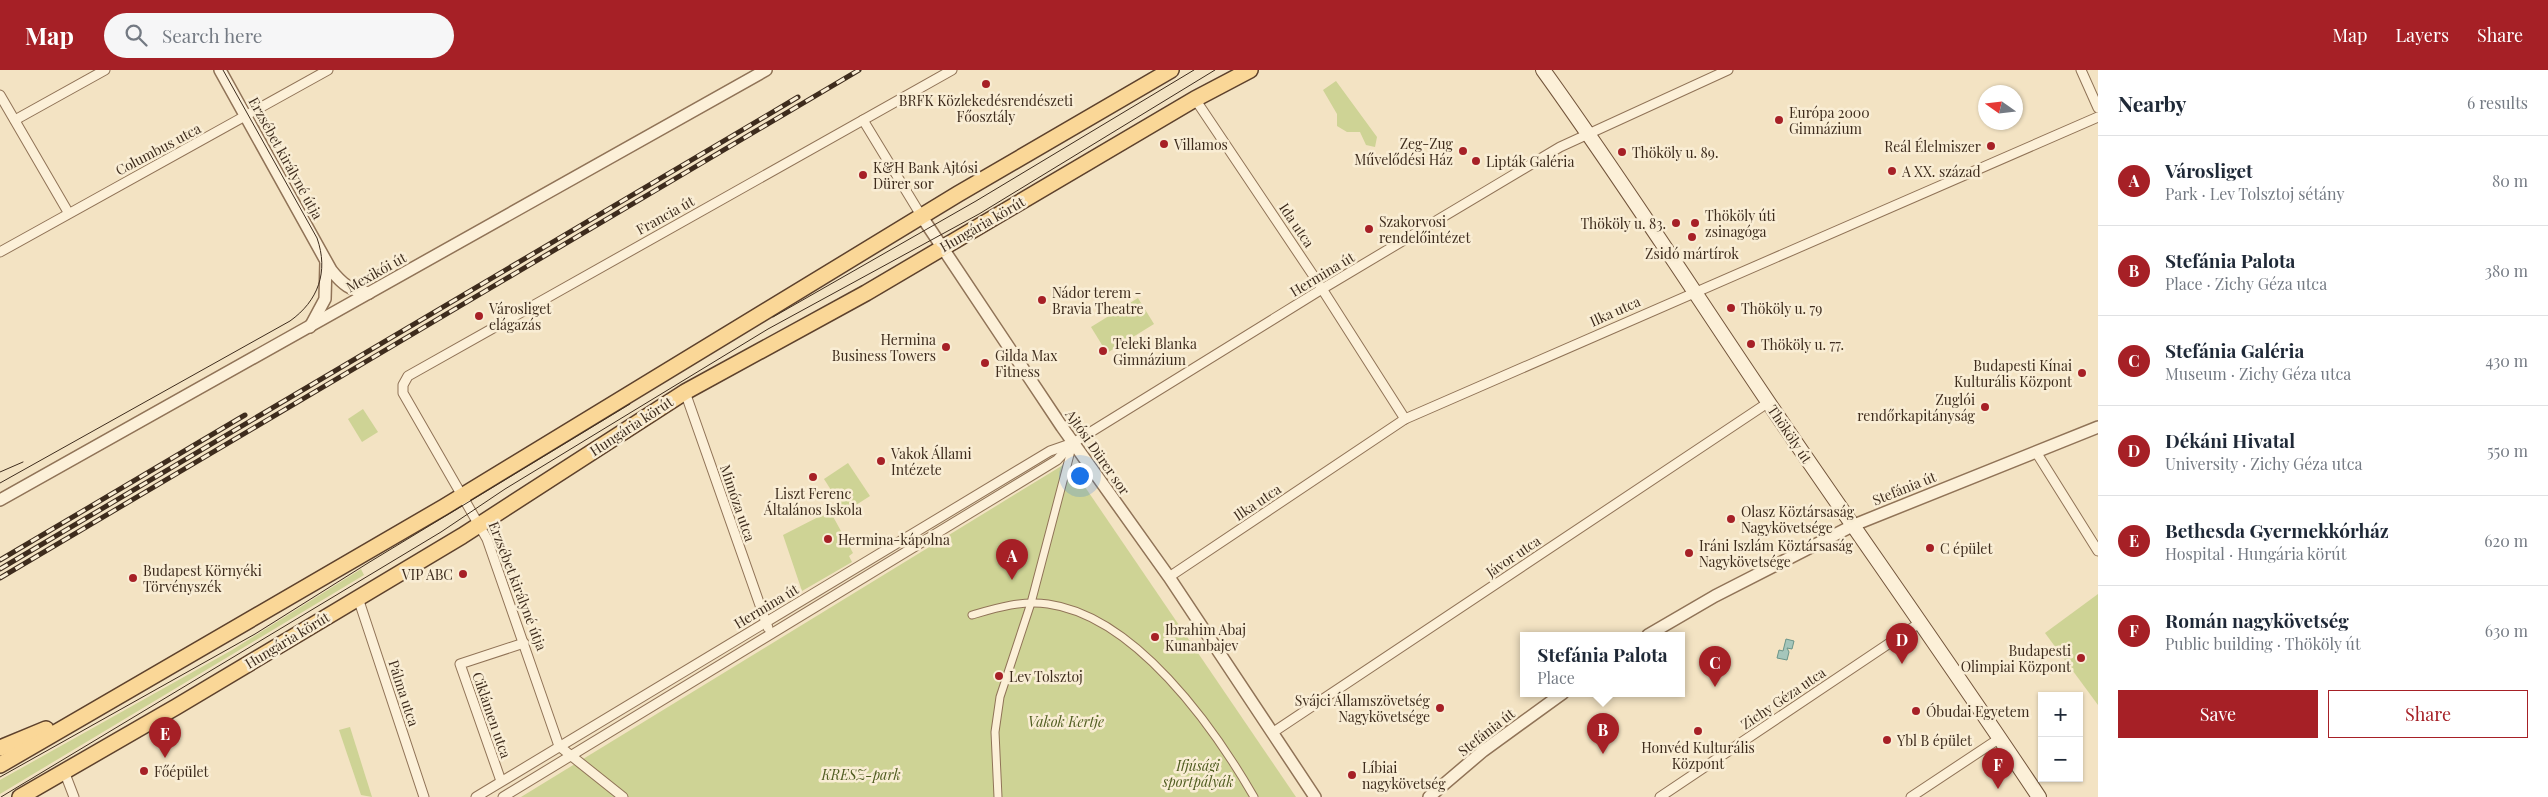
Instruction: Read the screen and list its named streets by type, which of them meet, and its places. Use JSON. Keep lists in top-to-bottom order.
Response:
{
  "streets": {
    "main road": ["Hungária körút", "Thököly út"],
    "street": [
      "Columbus utca",
      "Erzsébet királyné útja",
      "Francia út",
      "Ida utca",
      "Mexikói út",
      "Hermina út",
      "Ilka utca",
      "Ajtósi Dürer sor",
      "Stefánia út",
      "Mimóza utca",
      "Jávor utca",
      "Pálma utca",
      "Zichy Géza utca",
      "Ciklámen utca"
    ]
  },
  "crossings": [
    ["Columbus utca", "Erzsébet királyné útja"],
    ["Erzsébet királyné útja", "Francia út"],
    ["Erzsébet királyné útja", "Hungária körút"],
    ["Erzsébet királyné útja", "Mexikói út"],
    ["Erzsébet királyné útja", "Hermina út"],
    ["Erzsébet királyné útja", "Ciklámen utca"],
    ["Francia út", "Ajtósi Dürer sor"],
    ["Hungária körút", "Ida utca"],
    ["Hungária körút", "Ajtósi Dürer sor"],
    ["Hungária körút", "Mimóza utca"],
    ["Hungária körút", "Pálma utca"],
    ["Ida utca", "Hermina út"],
    ["Ida utca", "Ilka utca"],
    ["Hermina út", "Thököly út"],
    ["Hermina út", "Ajtósi Dürer sor"],
    ["Hermina út", "Mimóza utca"],
    ["Hermina út", "Ciklámen utca"],
    ["Ilka utca", "Thököly út"],
    ["Ilka utca", "Ajtósi Dürer sor"],
    ["Thököly út", "Stefánia út"],
    ["Thököly út", "Jávor utca"],
    ["Thököly út", "Zichy Géza utca"],
    ["Ajtósi Dürer sor", "Jávor utca"]
  ],
  "parks": ["Vakok Kertje", "Ifjúsági sportpályák", "KRESZ-park"],
  "places": [
    "BRFK Közlekedésrendészeti Főosztály",
    "Európa 2000 Gimnázium",
    "Villamos",
    "Reál Élelmiszer",
    "Zeg-Zug Művelődési Ház",
    "Thököly u. 89.",
    "Lipták Galéria",
    "A XX. század",
    "K&H Bank Ajtósi Dürer sor",
    "Thököly u. 83.",
    "Thököly úti zsinagóga",
    "Szakorvosi rendelőintézet",
    "Zsidó mártírok",
    "Nádor terem - Bravia Theatre",
    "Thököly u. 79",
    "Városliget elágazás",
    "Thököly u. 77.",
    "Hermina Business Towers",
    "Teleki Blanka Gimnázium",
    "Gilda Max Fitness",
    "Budapesti Kínai Kulturális Központ",
    "Zuglói rendőrkapitányság",
    "Vakok Állami Intézete",
    "Liszt Ferenc Általános Iskola",
    "Olasz Köztársaság Nagykövetsége",
    "Hermina-kápolna",
    "C épület",
    "Iráni Iszlám Köztársaság Nagykövetsége",
    "VIP ABC",
    "Budapest Környéki Törvényszék",
    "Ibrahim Abaj Kunanbajev",
    "Budapesti Olimpiai Központ",
    "Lev Tolsztoj",
    "Svájci Államszövetség Nagykövetsége",
    "Óbudai Egyetem",
    "Honvéd Kulturális Központ",
    "Ybl B épület",
    "Főépület",
    "Líbiai nagykövetség"
  ],
  "north": "left",
  "page": {
    "header": "Map",
    "search": "Search here",
    "nav": ["Map", "Layers", "Share"],
    "heading": ["Nearby", "6 results"],
    "list": [
      {
        "mark": "A",
        "name": "Városliget",
        "note": "Park · Lev Tolsztoj sétány",
        "value": "80 m"
      },
      {
        "mark": "B",
        "name": "Stefánia Palota",
        "note": "Place · Zichy Géza utca",
        "value": "380 m"
      },
      {
        "mark": "C",
        "name": "Stefánia Galéria",
        "note": "Museum · Zichy Géza utca",
        "value": "430 m"
      },
      {
        "mark": "D",
        "name": "Dékáni Hivatal",
        "note": "University · Zichy Géza utca",
        "value": "550 m"
      },
      {
        "mark": "E",
        "name": "Bethesda Gyermekkórház",
        "note": "Hospital · Hungária körút",
        "value": "620 m"
      },
      {
        "mark": "F",
        "name": "Román nagykövetség",
        "note": "Public building · Thököly út",
        "value": "630 m"
      }
    ],
    "pins": [
      "A",
      "D",
      "C",
      "B",
      "E",
      "F"
    ],
    "popup": ["Stefánia Palota", "Place"],
    "buttons": ["Save", "Share"],
    "map_buttons": ["+", "−"]
  }
}
